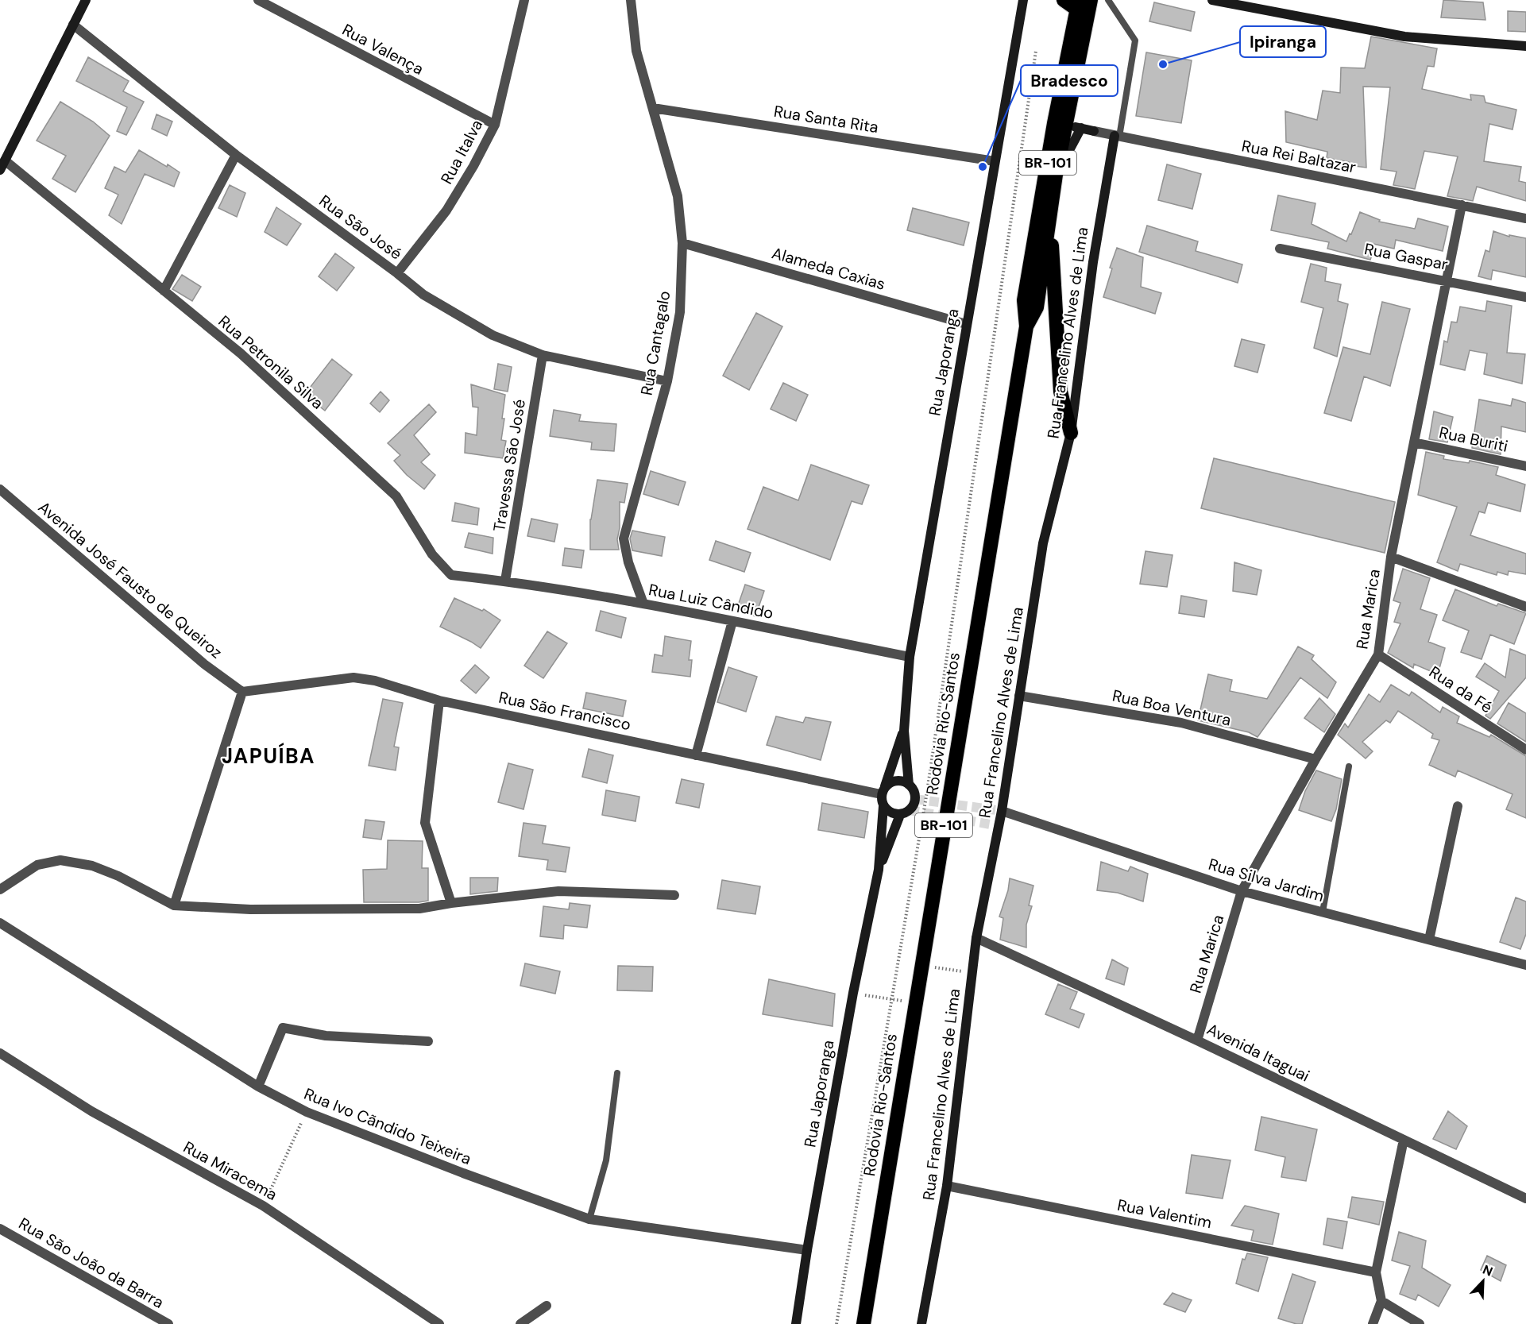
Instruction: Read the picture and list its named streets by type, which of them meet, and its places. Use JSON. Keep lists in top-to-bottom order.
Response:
{
  "streets": {
    "highway": ["BR-101", "Rodovia Rio-Santos"],
    "main road": ["Rua Rei Baltazar", "Rua Francelino Alves de Lima", "Rua Japoranga"],
    "street": [
      "Rua Valença",
      "Rua Santa Rita",
      "Rua Italva",
      "Rua São José",
      "Rua Gaspar",
      "Alameda Caxias",
      "Rua Cantagalo",
      "Rua Petronila Silva",
      "Rua Buriti",
      "Travessa São José",
      "Avenida José Fausto de Queiroz",
      "Rua Luiz Cândido",
      "Rua Marica",
      "Rua da Fé",
      "Rua Boa Ventura",
      "Rua São Francisco",
      "Rua Silva Jardim",
      "Avenida Itaguai",
      "Rua Ivo Cãndido Teixeira",
      "Rua Miracema",
      "Rua Valentim",
      "Rua São João da Barra"
    ]
  },
  "crossings": [
    ["Rua Valença", "Rua Italva"],
    ["Rua Santa Rita", "Rua Cantagalo"],
    ["Rua Santa Rita", "Rua Japoranga"],
    ["Rua Italva", "Rua São José"],
    ["Rua Rei Baltazar", "Rua Francelino Alves de Lima"],
    ["Rua Rei Baltazar", "Rua Marica"],
    ["Rua Rei Baltazar", "Rodovia Rio-Santos"],
    ["Rua São José", "Rua Cantagalo"],
    ["Rua São José", "Travessa São José"],
    ["Rua Gaspar", "Rua Marica"],
    ["Alameda Caxias", "Rua Cantagalo"],
    ["Alameda Caxias", "Rua Japoranga"],
    ["Rua Francelino Alves de Lima", "Rua Boa Ventura"],
    ["Rua Francelino Alves de Lima", "Rua Silva Jardim"],
    ["Rua Francelino Alves de Lima", "Avenida Itaguai"],
    ["Rua Francelino Alves de Lima", "Rua Valentim"],
    ["Rua Cantagalo", "Rua Luiz Cândido"],
    ["Rua Petronila Silva", "Travessa São José"],
    ["Rua Petronila Silva", "Rua Luiz Cândido"],
    ["Rua Japoranga", "Rua Luiz Cândido"],
    ["Rua Japoranga", "Rua São Francisco"],
    ["Rua Japoranga", "Rua Ivo Cãndido Teixeira"],
    ["Rua Buriti", "Rua Marica"],
    ["Travessa São José", "Rua Luiz Cândido"],
    ["Avenida José Fausto de Queiroz", "Rua São Francisco"],
    ["Rua Marica", "Rua da Fé"],
    ["Rua Marica", "Rua Boa Ventura"],
    ["Rua Marica", "Rua Silva Jardim"],
    ["Rua Marica", "Avenida Itaguai"]
  ],
  "districts": ["JAPUÍBA"],
  "places": ["Ipiranga", "Bradesco"],
  "north": "top right"
}
